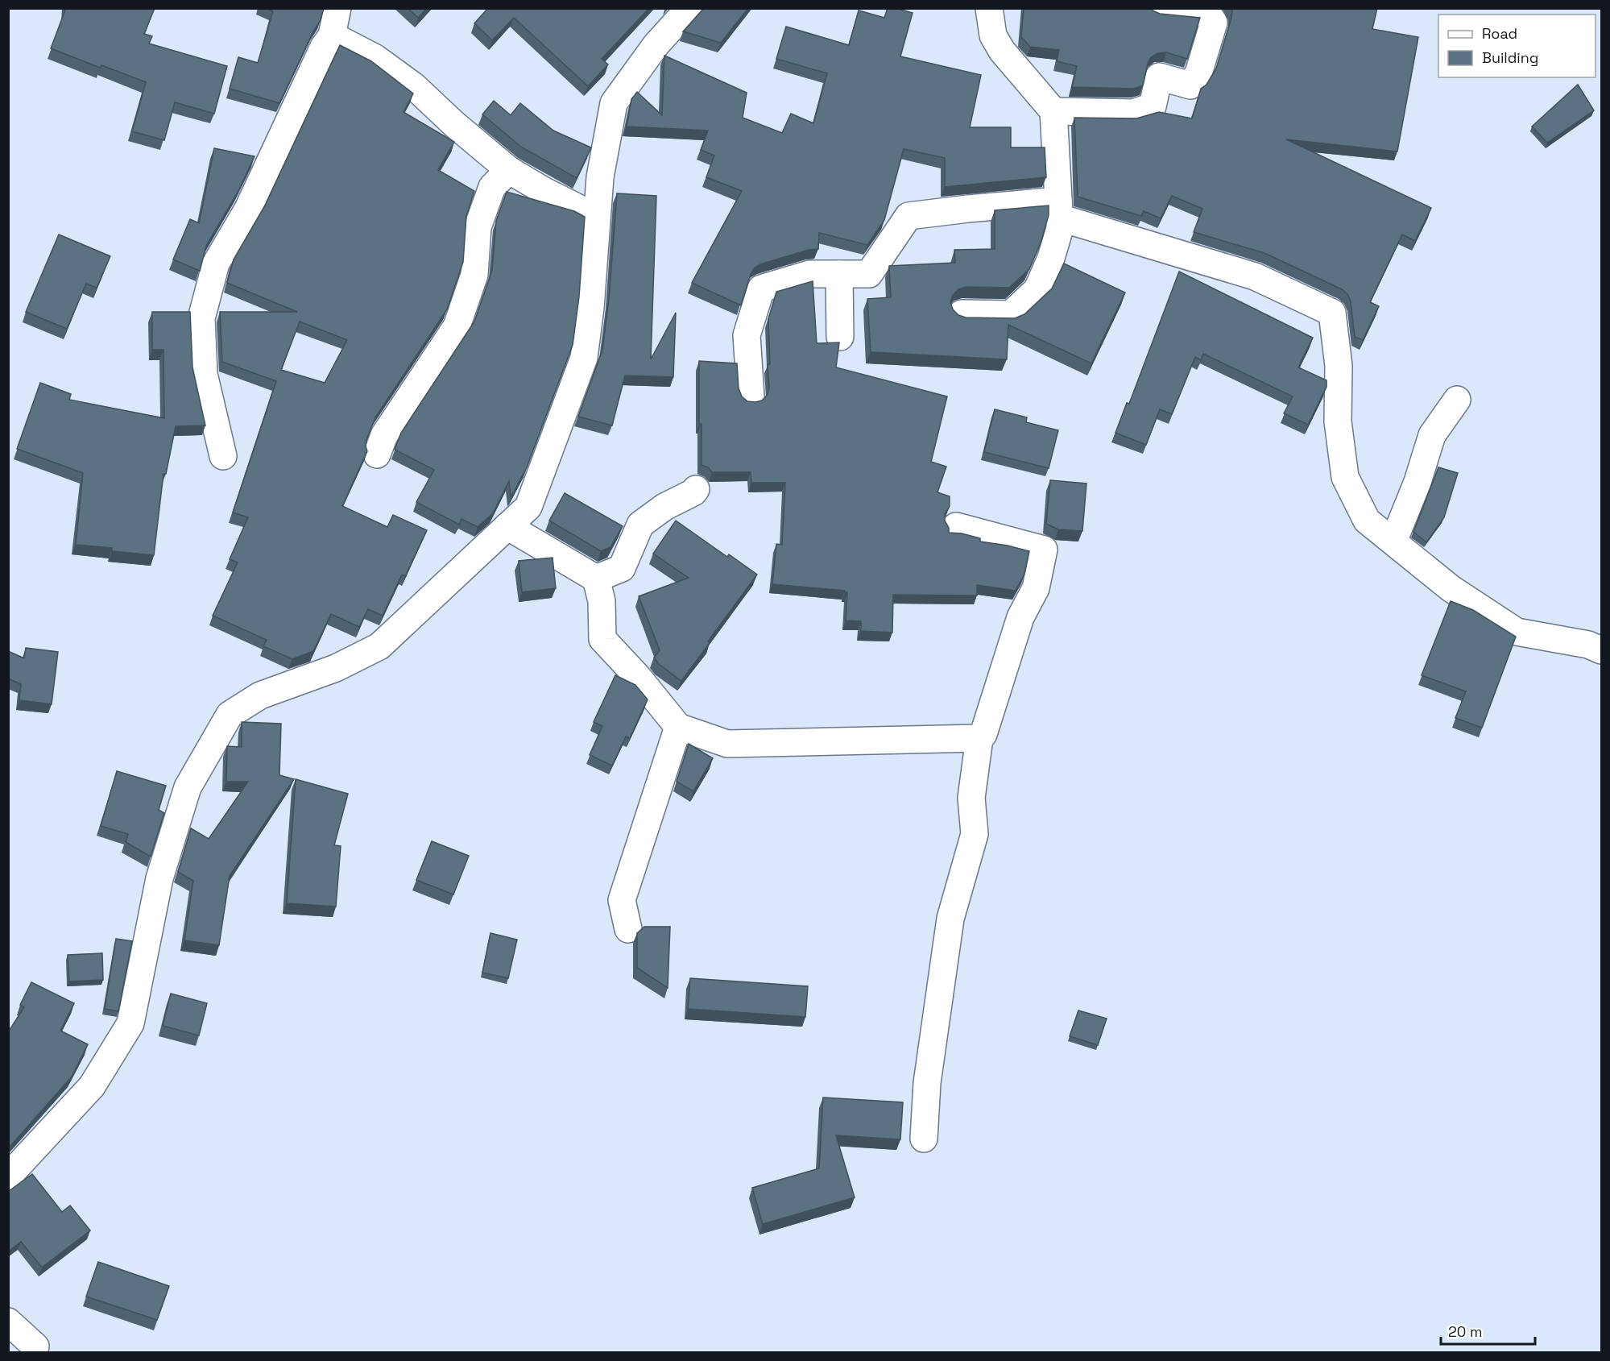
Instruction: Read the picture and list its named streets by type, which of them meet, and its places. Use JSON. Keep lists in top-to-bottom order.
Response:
{
  "legend": ["Road", "Building"],
  "scale_bar": "20 m"
}
